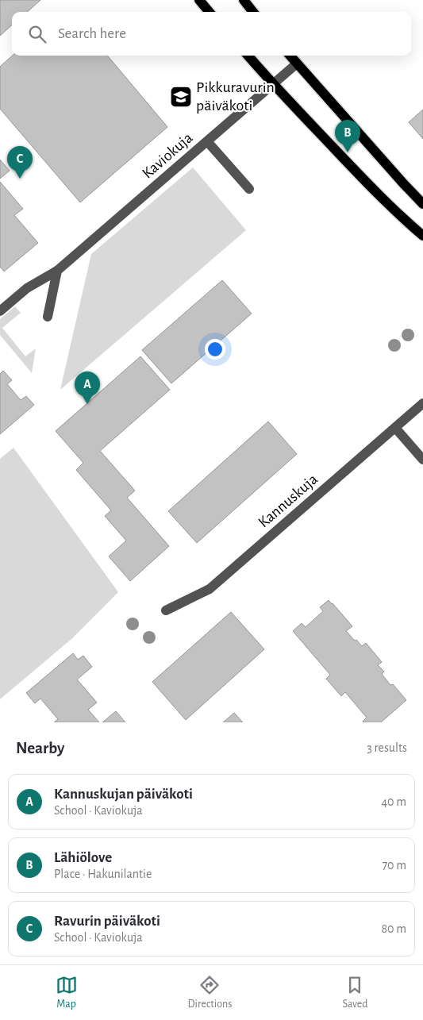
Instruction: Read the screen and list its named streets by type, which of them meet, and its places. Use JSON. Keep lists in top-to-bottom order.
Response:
{
  "streets": {
    "street": ["Kaviokuja", "Kannuskuja"]
  },
  "places": {
    "school or university": ["Pikkuravurin päiväkoti"]
  },
  "page": {
    "search": "Search here",
    "pins": ["B", "C", "A"],
    "heading": ["Nearby", "3 results"],
    "list": [
      {
        "mark": "A",
        "name": "Kannuskujan päiväkoti",
        "note": "School · Kaviokuja",
        "value": "40 m"
      },
      {
        "mark": "B",
        "name": "Lähiölove",
        "note": "Place · Hakunilantie",
        "value": "70 m"
      },
      {
        "mark": "C",
        "name": "Ravurin päiväkoti",
        "note": "School · Kaviokuja",
        "value": "80 m"
      }
    ],
    "nav": ["Map", "Directions", "Saved"]
  }
}
